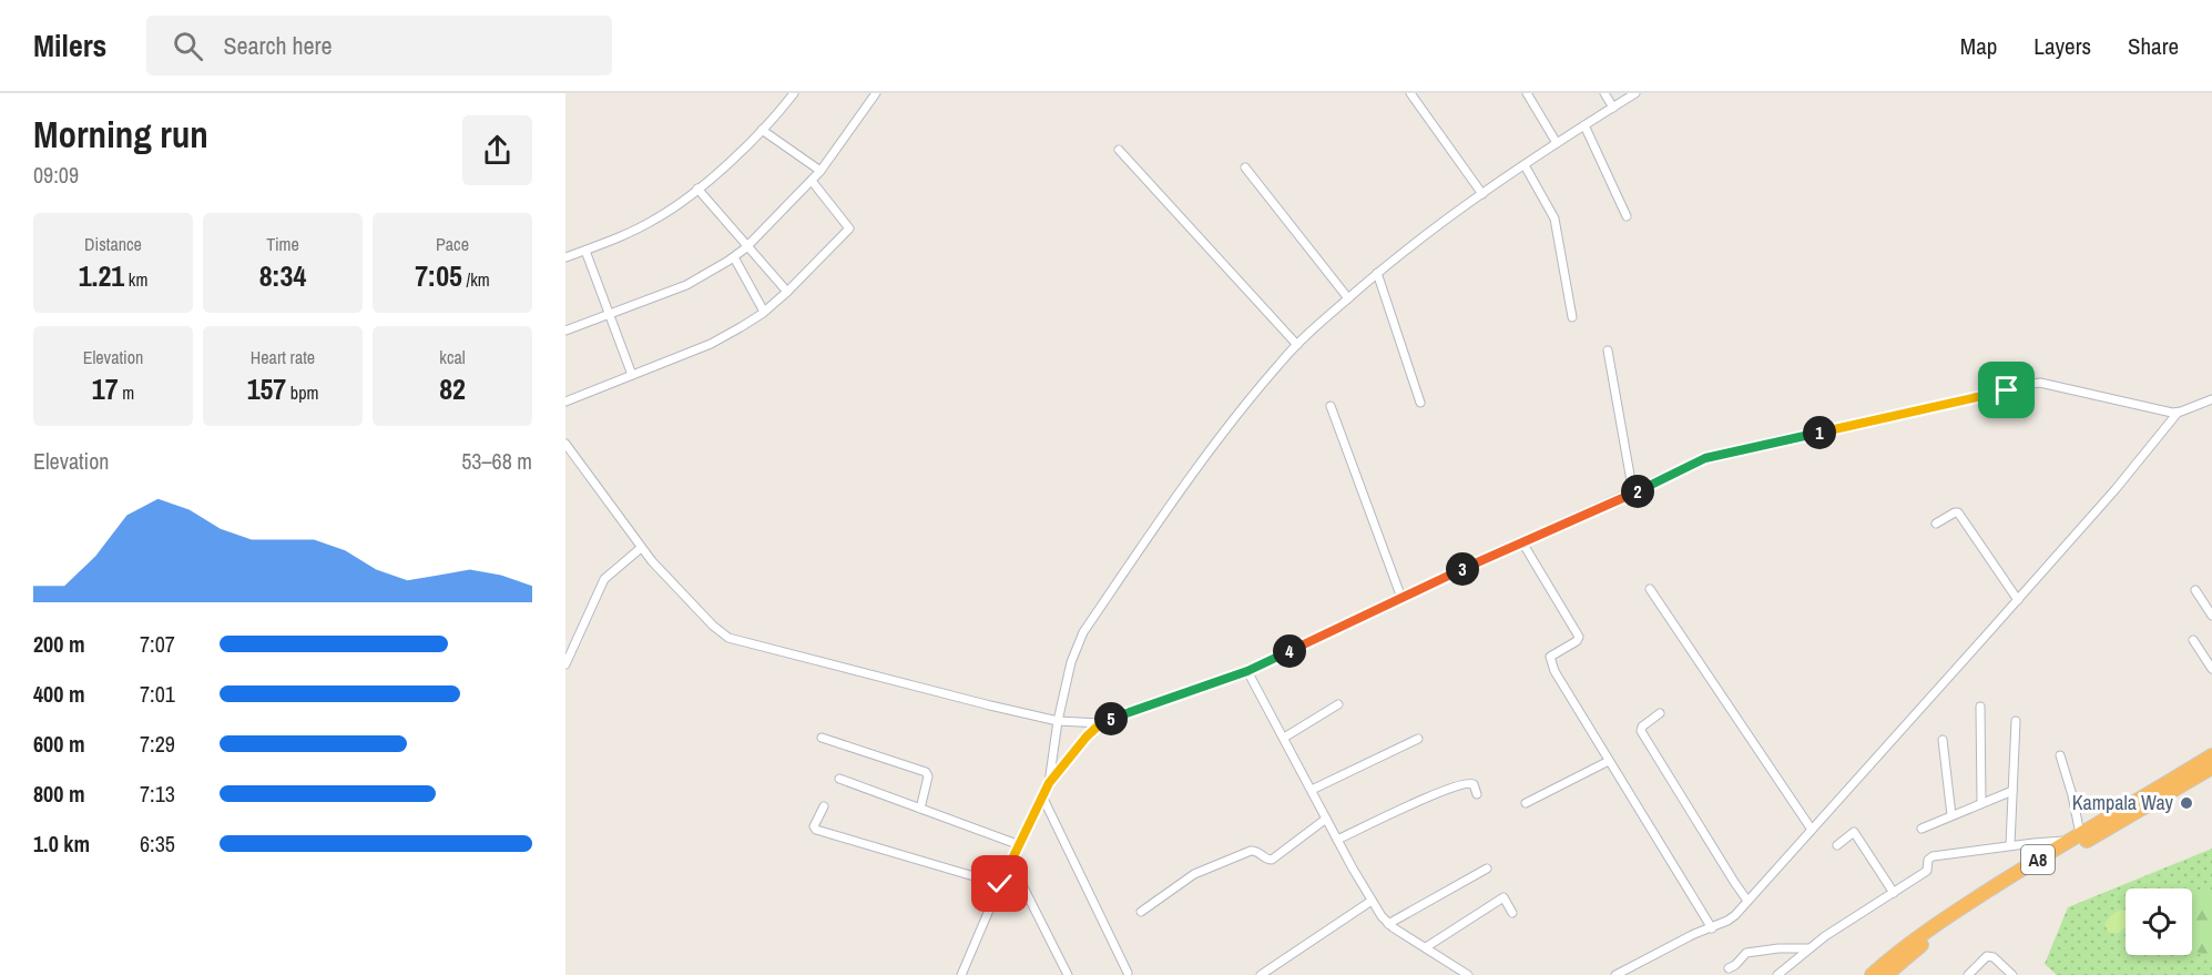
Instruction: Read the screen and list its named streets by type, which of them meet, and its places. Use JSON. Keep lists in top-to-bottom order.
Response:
{
  "streets": {
    "highway": ["A8"]
  },
  "places": ["Kampala Way"],
  "page": {
    "header": "Milers",
    "search": "Search here",
    "nav": ["Map", "Layers", "Share"],
    "heading": ["Morning run", "09:09"],
    "stats": [
      ["Distance", "1.21 km"],
      ["Time", "8:34"],
      ["Pace", "7:05 /km"],
      ["Elevation", "17 m"],
      ["Heart rate", "157 bpm"],
      ["kcal", "82"]
    ],
    "pins": [
      "1",
      "2",
      "3",
      "4",
      "5"
    ],
    "chart": ["Elevation", "53–68 m"],
    "list": [
      {
        "name": "200 m",
        "note": "7:07"
      },
      {
        "name": "400 m",
        "note": "7:01"
      },
      {
        "name": "600 m",
        "note": "7:29"
      },
      {
        "name": "800 m",
        "note": "7:13"
      },
      {
        "name": "1.0 km",
        "note": "6:35"
      }
    ]
  }
}
